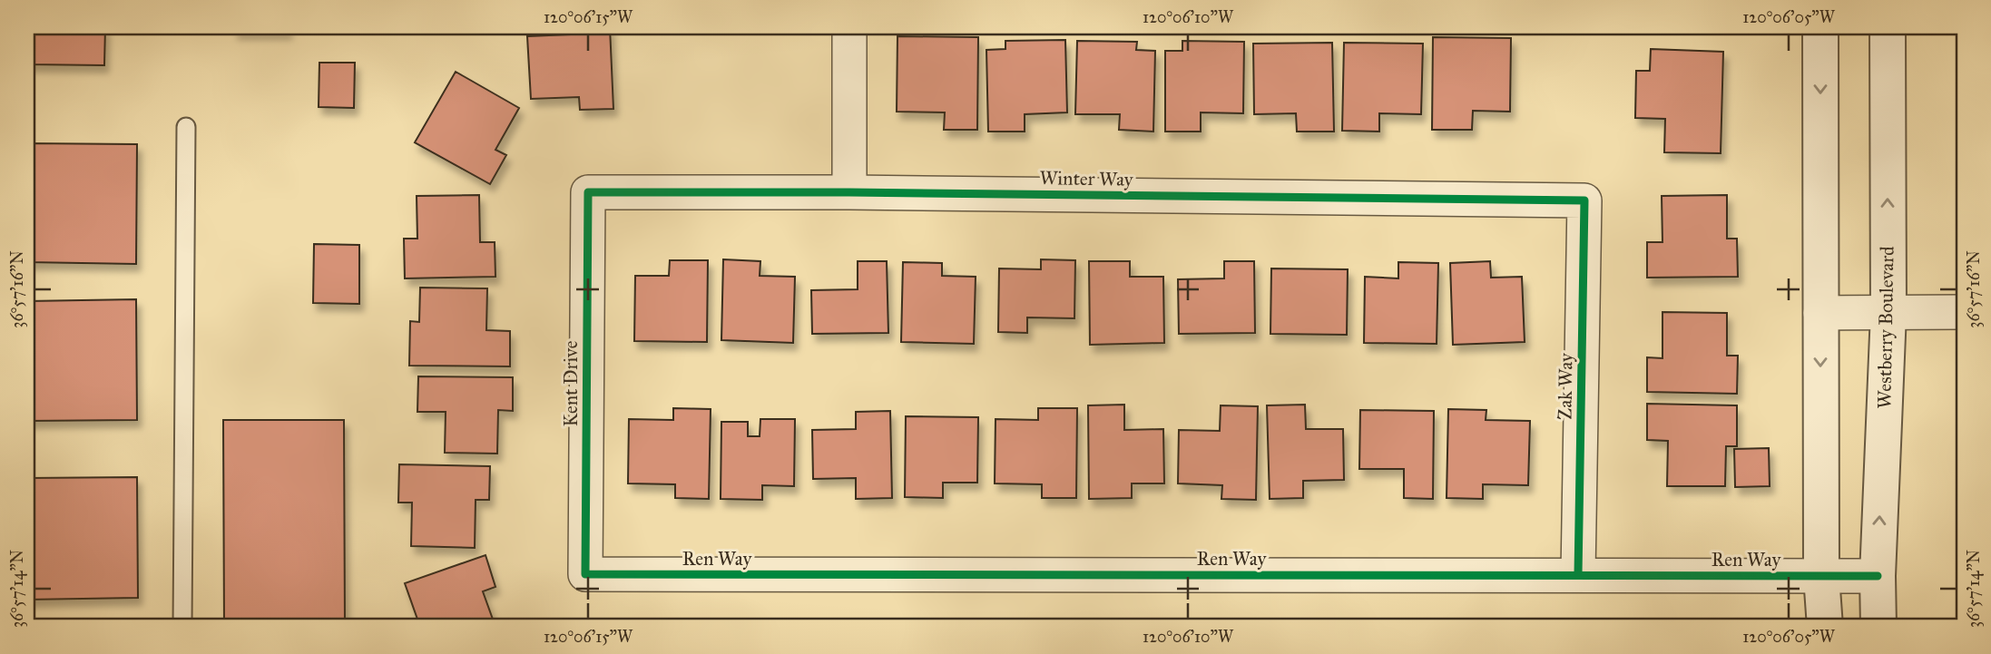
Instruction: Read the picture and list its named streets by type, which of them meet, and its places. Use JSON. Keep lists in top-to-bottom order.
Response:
{
  "streets": {
    "street": [
      "Winter Way",
      "Westberry Boulevard",
      "Kent Drive",
      "Zak Way",
      "Ren Way"
    ]
  },
  "crossings": [
    ["Winter Way", "Kent Drive"],
    ["Winter Way", "Zak Way"],
    ["Westberry Boulevard", "Ren Way"],
    ["Kent Drive", "Ren Way"],
    ["Zak Way", "Ren Way"]
  ],
  "coordinates": [
    "120°06'15\"W",
    "120°06'10\"W",
    "120°06'05\"W",
    "36°57'16\"N",
    "36°57'14\"N"
  ]
}
